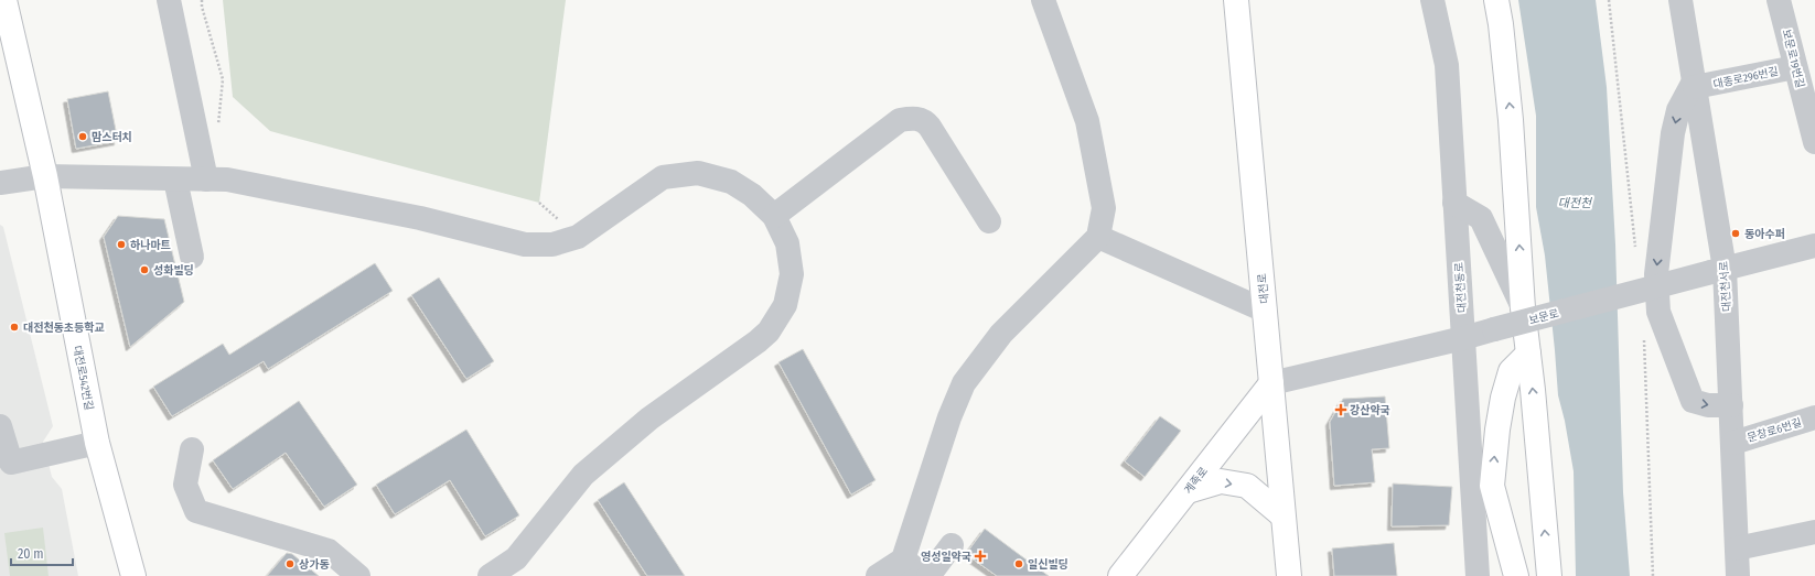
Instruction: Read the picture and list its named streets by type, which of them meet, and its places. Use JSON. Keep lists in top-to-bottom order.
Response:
{
  "streets": {
    "main road": ["대전로", "대전로542번길", "계족로"],
    "street": [
      "보문로19번길",
      "대종로296번길",
      "대전천서로",
      "대전천동로",
      "보문로",
      "문창로6번길"
    ]
  },
  "crossings": [
    ["보문로19번길", "대종로296번길"],
    ["대종로296번길", "대전천서로"],
    ["대전천서로", "보문로"],
    ["대전천서로", "문창로6번길"],
    ["대전천동로", "보문로"],
    ["대전로", "보문로"],
    ["대전로", "계족로"],
    ["보문로", "계족로"]
  ],
  "water": ["대전천"],
  "places": {
    "other": [
      "맘스터치",
      "동아수퍼",
      "하나마트",
      "성화빌딩",
      "대전천동초등학교",
      "상가동",
      "일신빌딩"
    ],
    "health": ["강산약국", "영성일약국"]
  },
  "scale_bar": "20 m"
}
